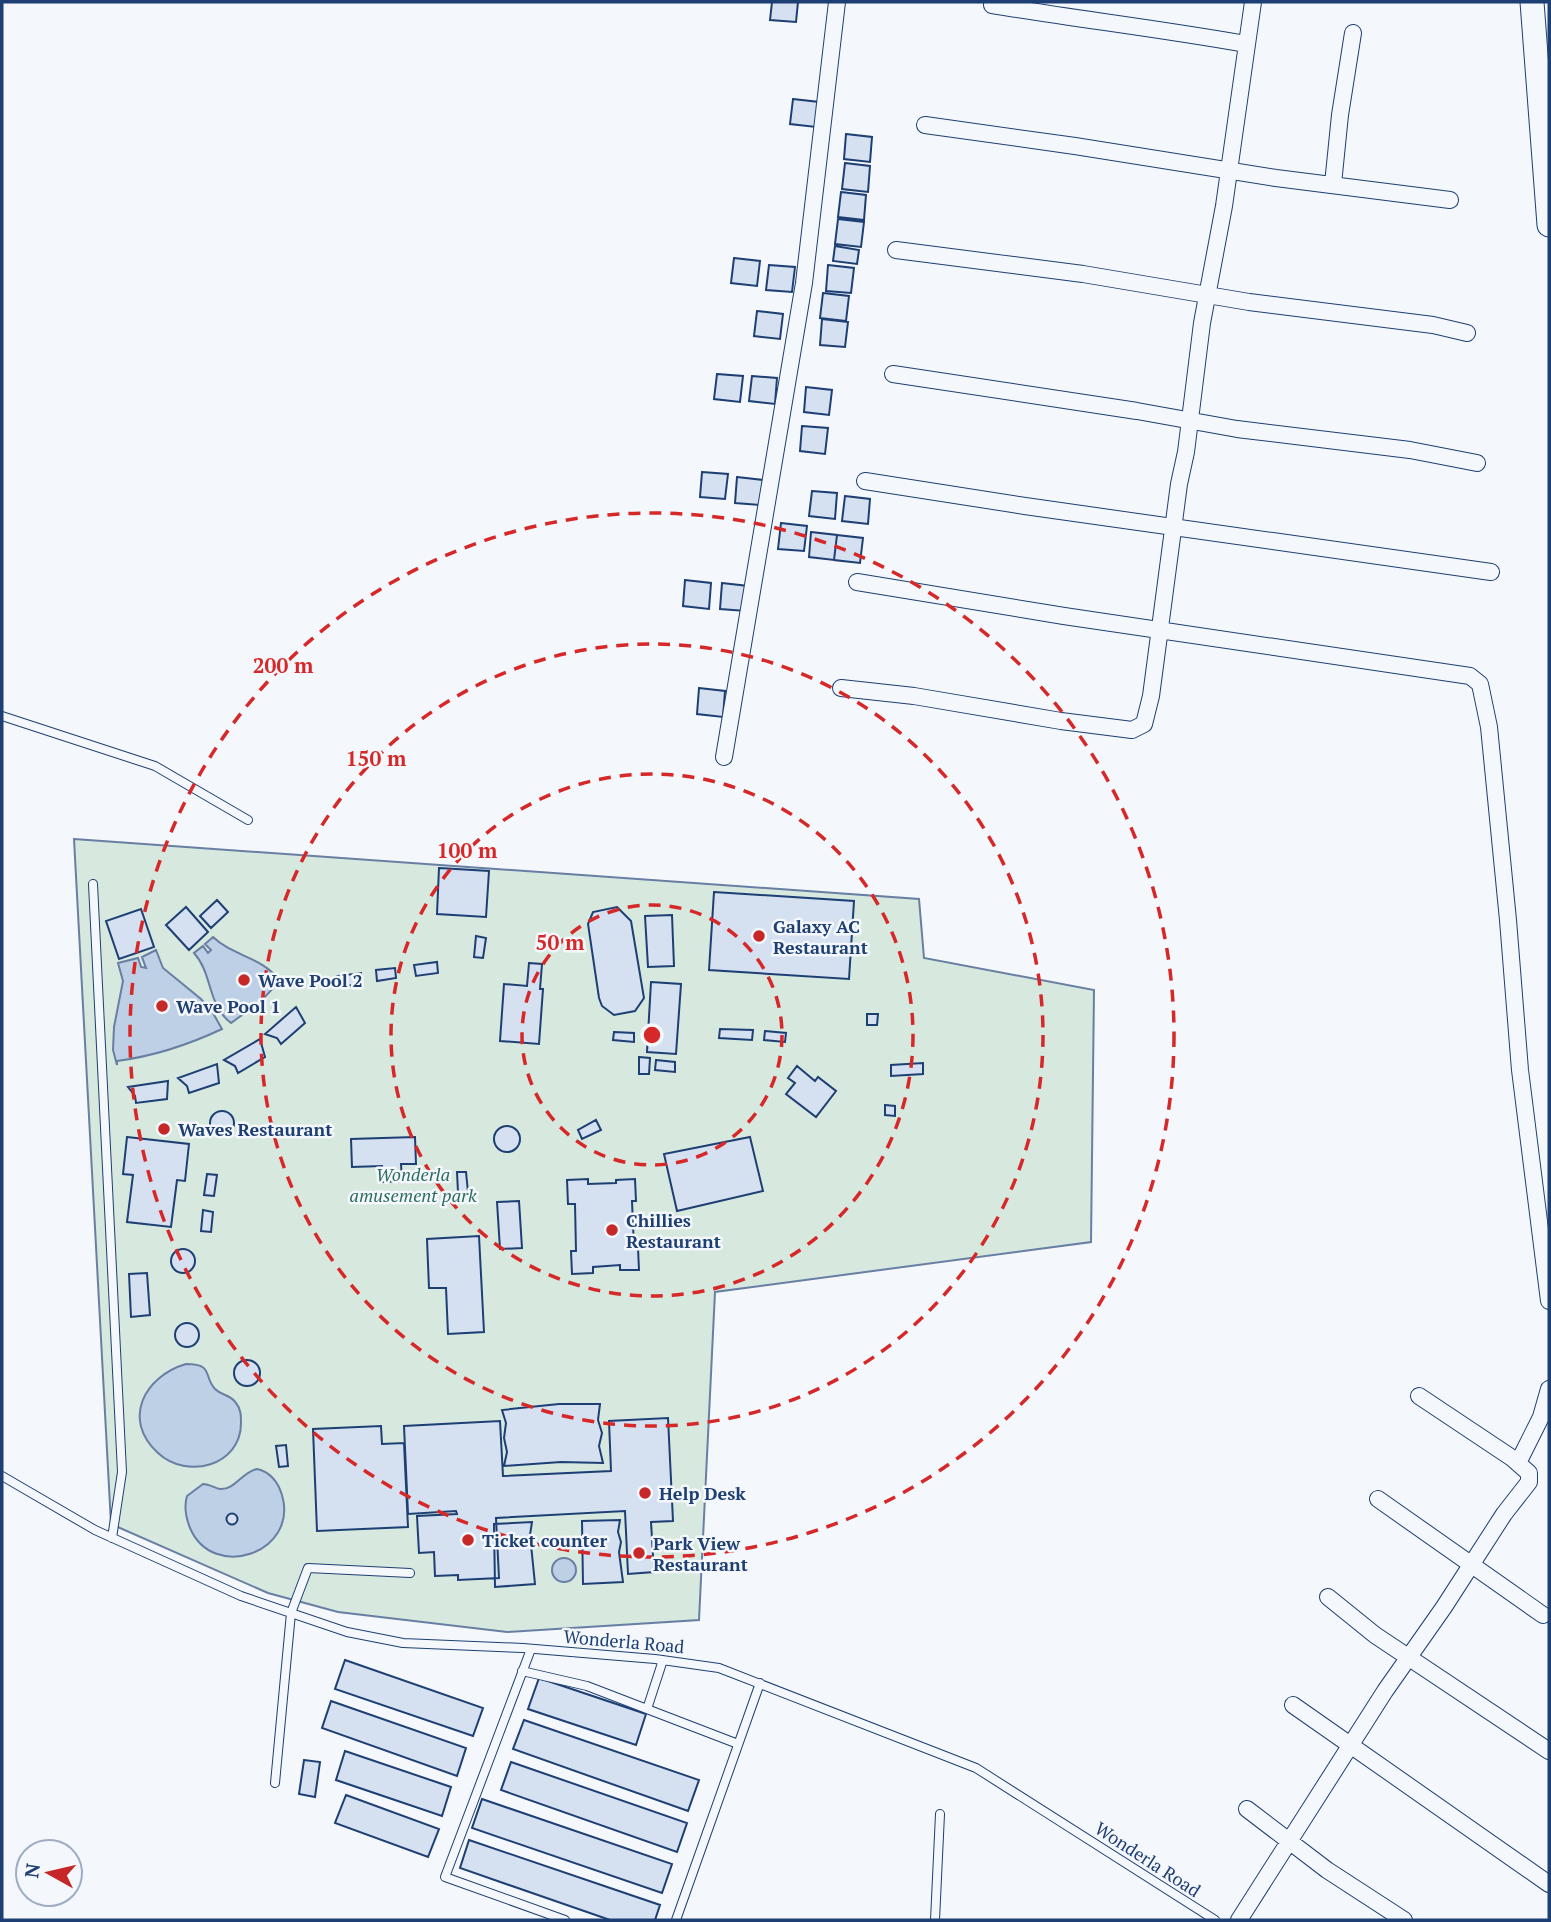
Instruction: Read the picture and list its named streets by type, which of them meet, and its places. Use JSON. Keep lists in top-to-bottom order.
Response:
{
  "streets": {
    "lane": ["Wonderla Road"]
  },
  "parks": ["Wonderla amusement park"],
  "places": [
    "Galaxy AC Restaurant",
    "Wave Pool 2",
    "Wave Pool 1",
    "Waves Restaurant",
    "Chillies Restaurant",
    "Help Desk",
    "Ticket counter",
    "Park View Restaurant"
  ],
  "north": "left",
  "rings": [
    "200 m",
    "150 m",
    "100 m",
    "50 m"
  ]
}
